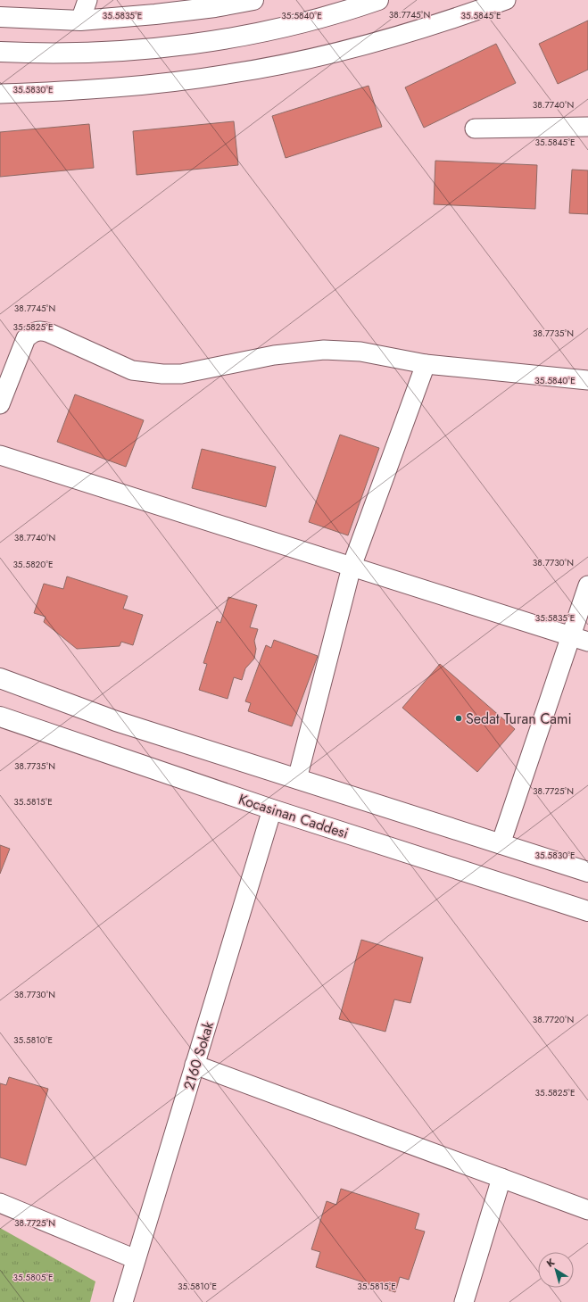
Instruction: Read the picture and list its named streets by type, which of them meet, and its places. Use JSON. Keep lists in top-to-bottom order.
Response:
{
  "streets": {
    "main road": ["Kocasinan Caddesi"],
    "street": ["2160 Sokak"]
  },
  "crossings": [
    ["Kocasinan Caddesi", "2160 Sokak"]
  ],
  "places": ["Sedat Turan Cami"],
  "north": "top left",
  "coordinates": [
    "38.7745°N",
    "35.5835°E",
    "35.5845°E",
    "35.5840°E",
    "35.5830°E",
    "38.7740°N",
    "35.5825°E",
    "38.7735°N",
    "38.7730°N",
    "35.5820°E",
    "38.7725°N",
    "35.5815°E",
    "38.7720°N",
    "35.5810°E",
    "35.5805°E"
  ]
}
